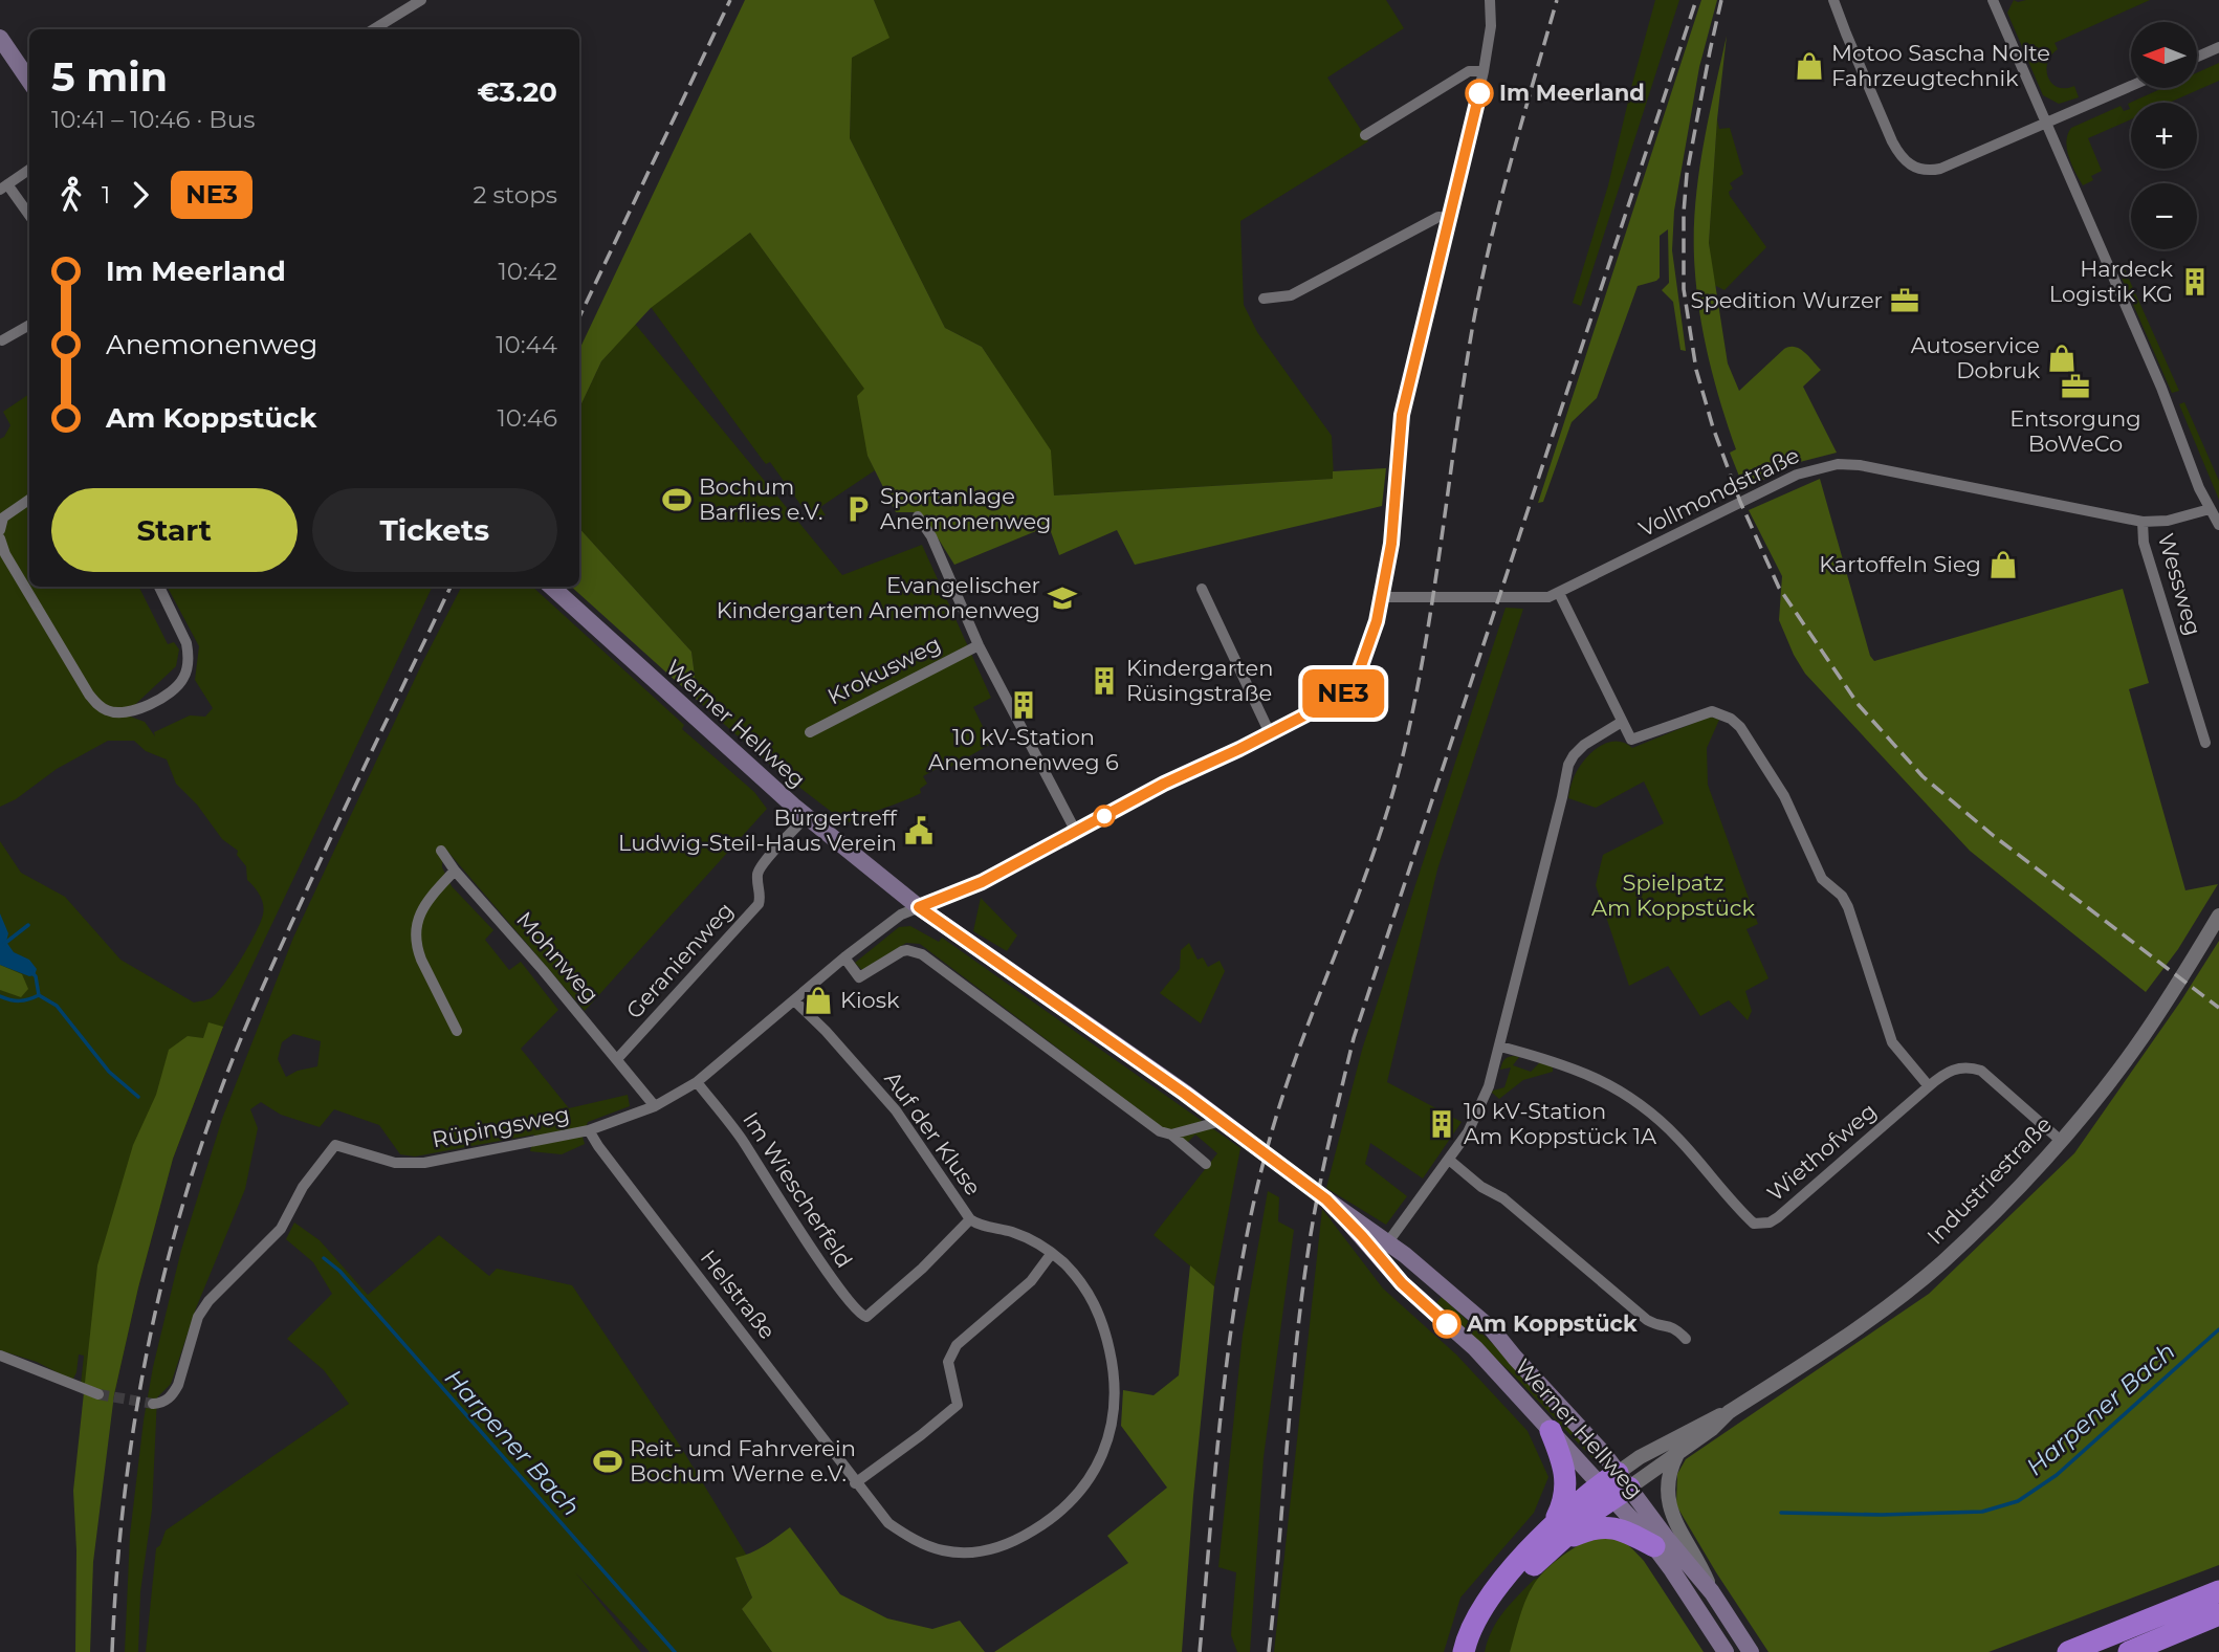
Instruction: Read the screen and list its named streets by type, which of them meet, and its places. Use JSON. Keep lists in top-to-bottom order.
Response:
{
  "streets": {
    "main road": ["Werner Hellweg"],
    "street": [
      "Vollmondstraße",
      "Wessweg",
      "Krokusweg",
      "Mohnweg",
      "Geranienweg",
      "Rüpingsweg",
      "Auf der Kluse",
      "Wiethofweg",
      "Industriestraße",
      "Im Wiescherfeld",
      "Helstraße"
    ]
  },
  "crossings": [
    ["Vollmondstraße", "Wessweg"],
    ["Vollmondstraße", "Rüpingsweg"],
    ["Werner Hellweg", "Geranienweg"],
    ["Werner Hellweg", "Rüpingsweg"],
    ["Werner Hellweg", "Industriestraße"],
    ["Mohnweg", "Geranienweg"],
    ["Mohnweg", "Rüpingsweg"],
    ["Rüpingsweg", "Auf der Kluse"],
    ["Rüpingsweg", "Im Wiescherfeld"],
    ["Rüpingsweg", "Helstraße"],
    ["Auf der Kluse", "Im Wiescherfeld"],
    ["Auf der Kluse", "Helstraße"],
    ["Wiethofweg", "Industriestraße"]
  ],
  "water": ["Harpener Bach"],
  "parks": ["Spielpatz Am Koppstück"],
  "places": {
    "shop": [
      "Motoo Sascha Nolte Fahrzeugtechnik",
      "Autoservice Dobruk",
      "Kartoffeln Sieg",
      "Kiosk"
    ],
    "other": ["Im Meerland", "Am Koppstück"],
    "building": [
      "Hardeck Logistik KG",
      "Kindergarten Rüsingstraße",
      "10 kV-Station Anemonenweg 6",
      "10 kV-Station Am Koppstück 1A"
    ],
    "office": ["Spedition Wurzer", "Entsorgung BoWeCo"],
    "sports": ["Bochum Barflies e.V.", "Reit- und Fahrverein Bochum Werne e.V."],
    "parking": ["Sportanlage Anemonenweg"],
    "school or university": ["Evangelischer Kindergarten Anemonenweg"],
    "public building": ["Bürgertreff Ludwig-Steil-Haus Verein"]
  },
  "lines": ["bus line NE3"],
  "north": "left",
  "page": {
    "on_map": "NE3",
    "map_buttons": ["+", "−"],
    "heading": ["5 min", "10:41 – 10:46 · Bus", "€3.20"],
    "legs": ["1", "NE3", "2 stops"],
    "list": [
      {
        "name": "Im Meerland",
        "value": "10:42"
      },
      {
        "name": "Anemonenweg",
        "value": "10:44"
      },
      {
        "name": "Am Koppstück",
        "value": "10:46"
      }
    ],
    "buttons": ["Start", "Tickets"]
  }
}
